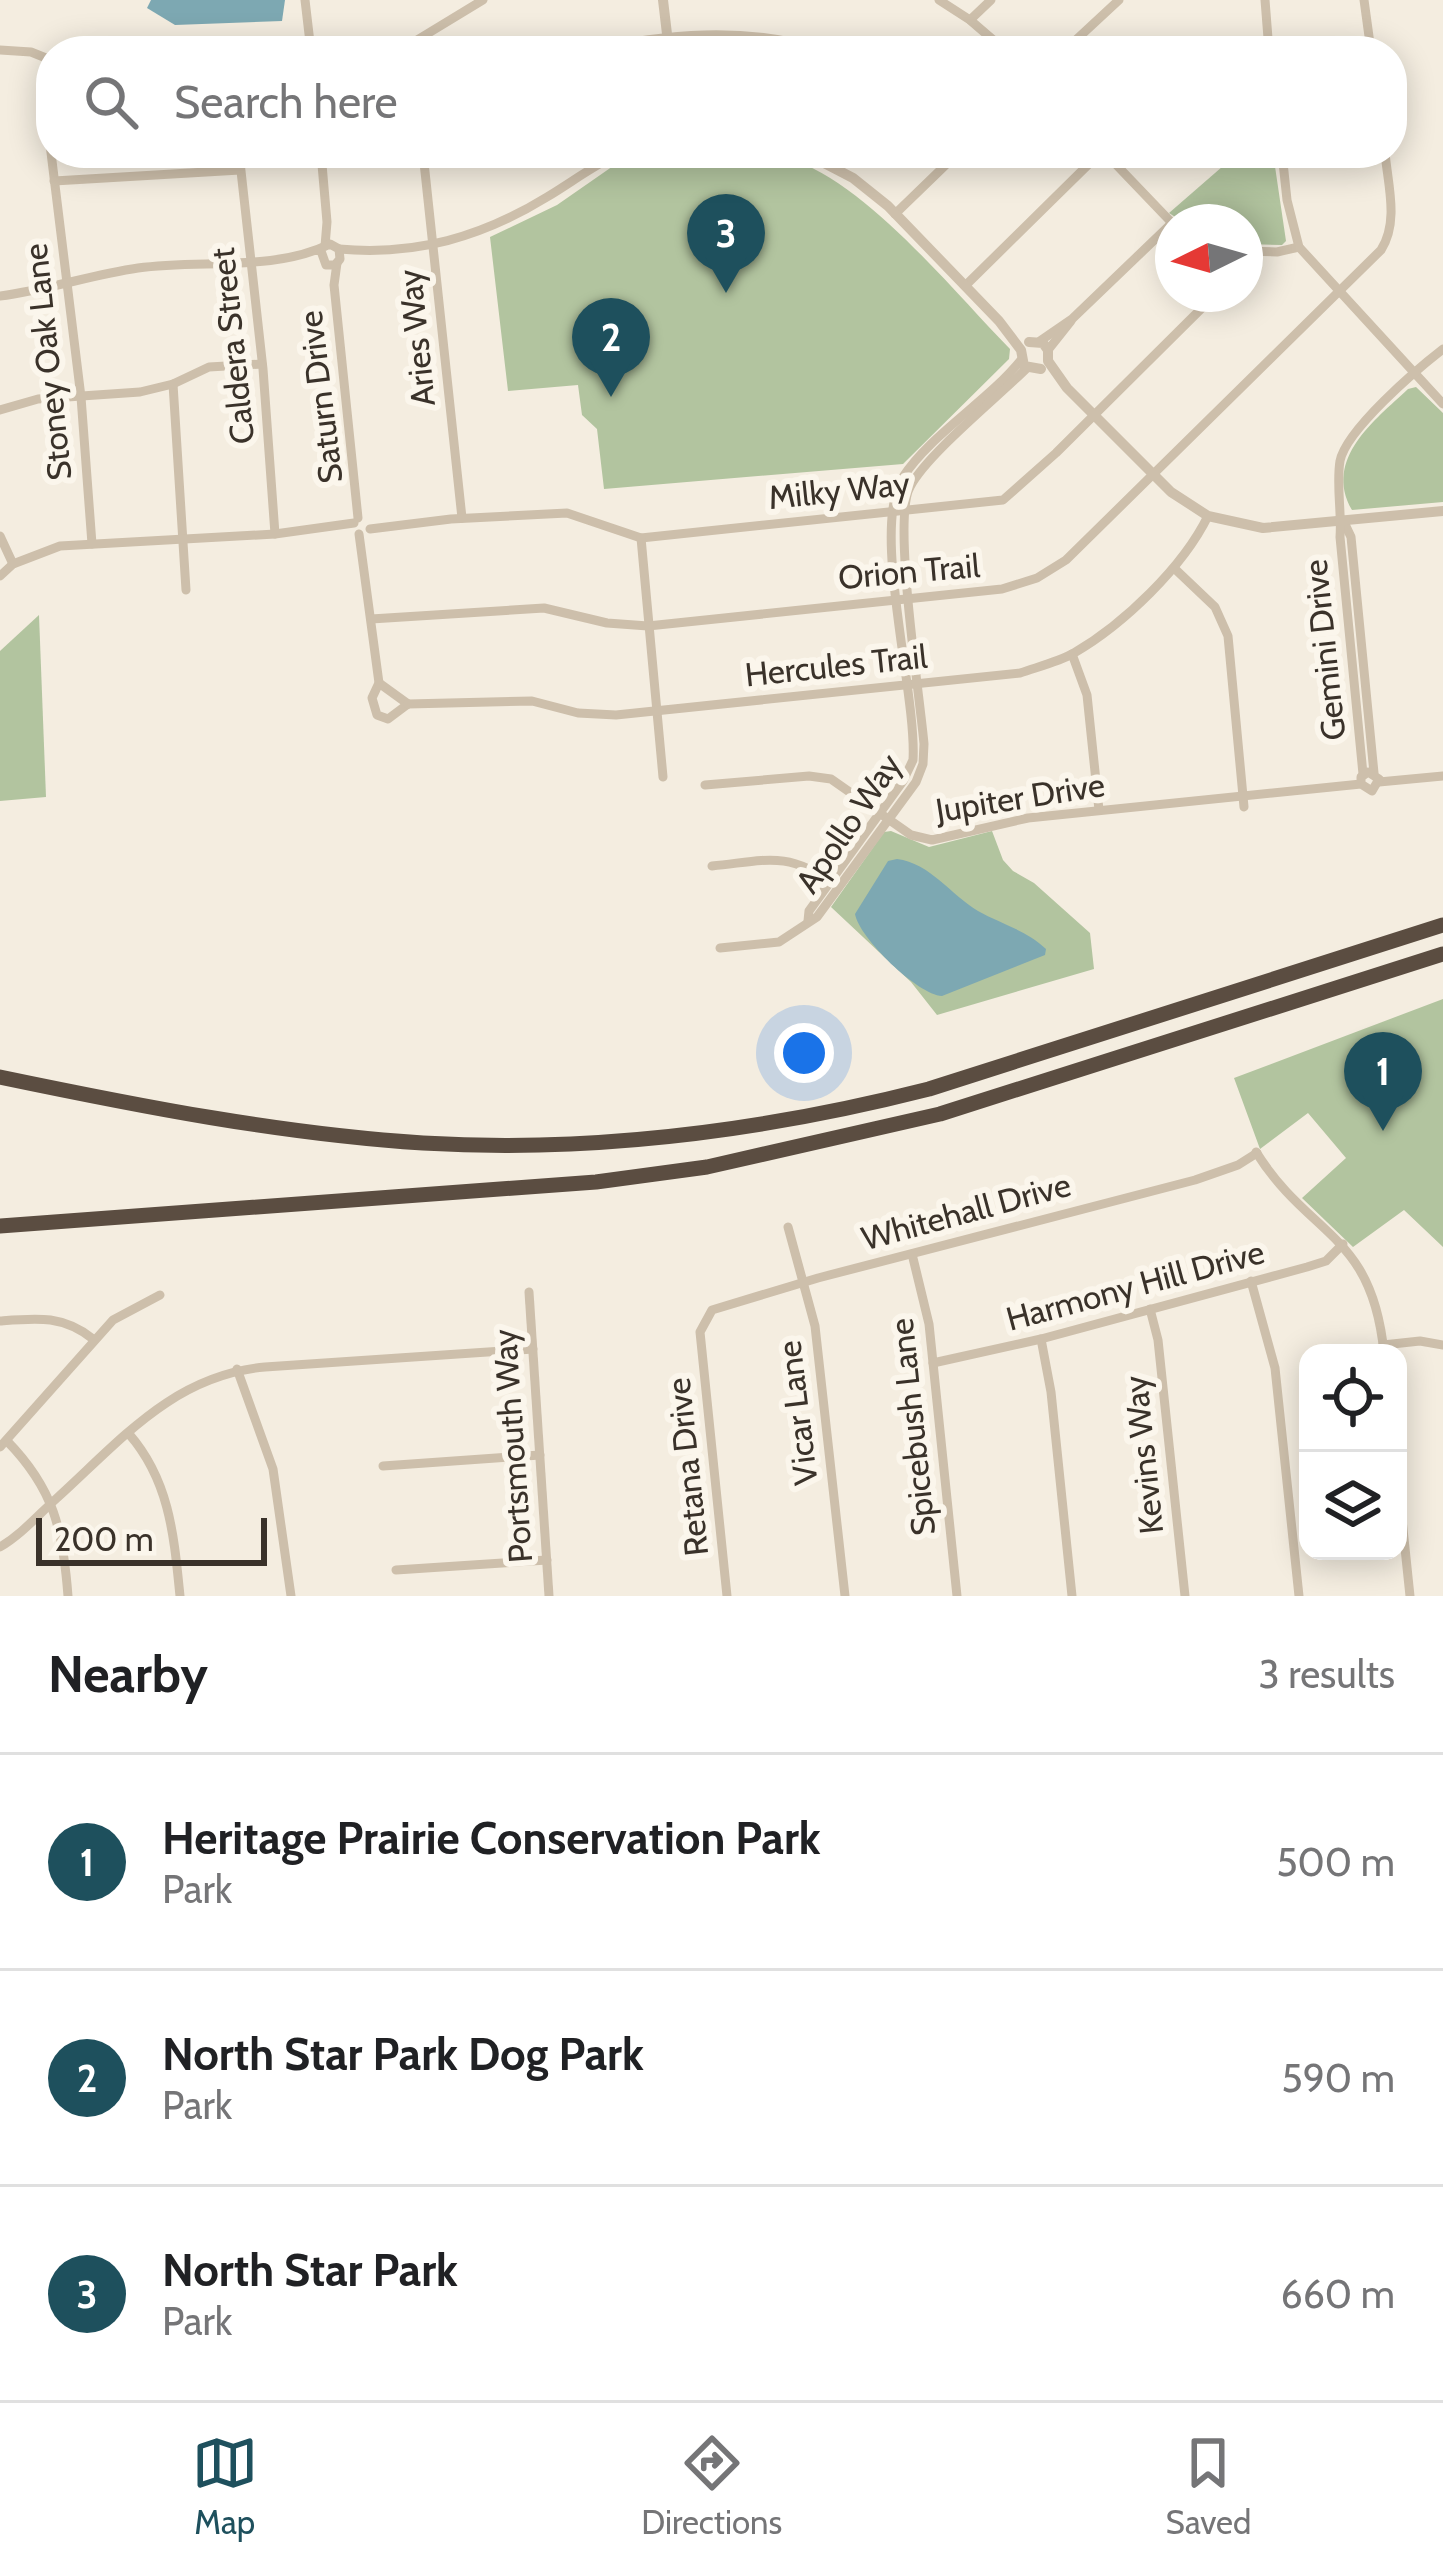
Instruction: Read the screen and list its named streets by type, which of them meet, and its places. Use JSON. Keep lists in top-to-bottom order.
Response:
{
  "streets": {
    "street": [
      "Aries Way",
      "Caldera Street",
      "Stoney Oak Lane",
      "Saturn Drive",
      "Milky Way",
      "Orion Trail",
      "Gemini Drive",
      "Hercules Trail",
      "Jupiter Drive",
      "Apollo Way",
      "Whitehall Drive",
      "Harmony Hill Drive",
      "Vicar Lane",
      "Spicebush Lane",
      "Portsmouth Way",
      "Kevins Way",
      "Retana Drive"
    ]
  },
  "crossings": [
    ["Aries Way", "Milky Way"],
    ["Caldera Street", "Milky Way"],
    ["Stoney Oak Lane", "Milky Way"],
    ["Saturn Drive", "Milky Way"],
    ["Saturn Drive", "Orion Trail"],
    ["Saturn Drive", "Hercules Trail"],
    ["Milky Way", "Apollo Way"],
    ["Orion Trail", "Apollo Way"],
    ["Gemini Drive", "Jupiter Drive"],
    ["Hercules Trail", "Apollo Way"],
    ["Jupiter Drive", "Apollo Way"],
    ["Whitehall Drive", "Harmony Hill Drive"],
    ["Whitehall Drive", "Vicar Lane"],
    ["Whitehall Drive", "Spicebush Lane"],
    ["Whitehall Drive", "Retana Drive"],
    ["Harmony Hill Drive", "Spicebush Lane"],
    ["Harmony Hill Drive", "Kevins Way"]
  ],
  "scale_bar": "200 m",
  "north": "left",
  "page": {
    "search": "Search here",
    "pins": ["3", "2", "1"],
    "scale": "200 m",
    "heading": ["Nearby", "3 results"],
    "list": [
      {
        "mark": "1",
        "name": "Heritage Prairie Conservation Park",
        "note": "Park",
        "value": "500 m"
      },
      {
        "mark": "2",
        "name": "North Star Park Dog Park",
        "note": "Park",
        "value": "590 m"
      },
      {
        "mark": "3",
        "name": "North Star Park",
        "note": "Park",
        "value": "660 m"
      }
    ],
    "nav": ["Map", "Directions", "Saved"]
  }
}
